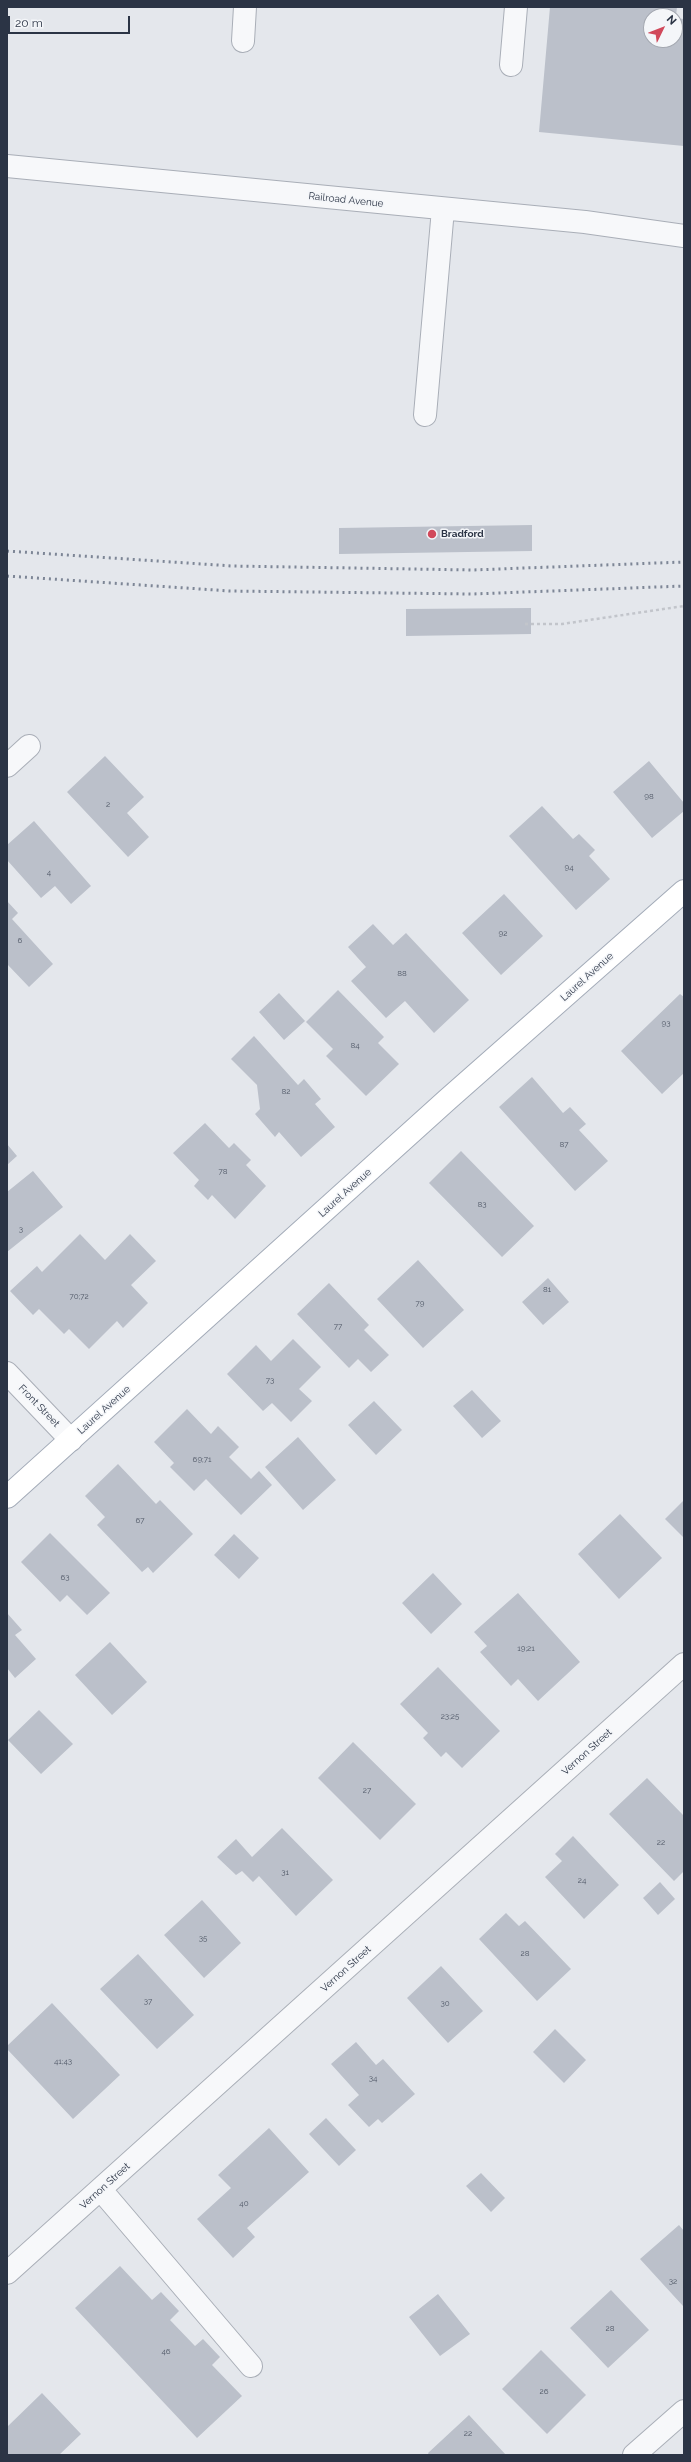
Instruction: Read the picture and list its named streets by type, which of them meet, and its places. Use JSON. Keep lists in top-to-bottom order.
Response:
{
  "streets": {
    "main road": ["Laurel Avenue"],
    "street": ["Railroad Avenue", "Front Street", "Vernon Street"]
  },
  "crossings": [
    ["Laurel Avenue", "Front Street"]
  ],
  "places": ["Bradford"],
  "house_numbers": [
    "98",
    "2",
    "94",
    "4",
    "92",
    "6",
    "88",
    "93",
    "84",
    "82",
    "87",
    "78",
    "83",
    "3",
    "81",
    "70;72",
    "79",
    "77",
    "73",
    "69;71",
    "67",
    "63",
    "19;21",
    "23;25",
    "27",
    "22",
    "31",
    "24",
    "35",
    "28",
    "37",
    "30",
    "41;43",
    "34",
    "40",
    "32",
    "28",
    "46",
    "26",
    "22"
  ],
  "scale_bar": "20 m",
  "north": "top right"
}
